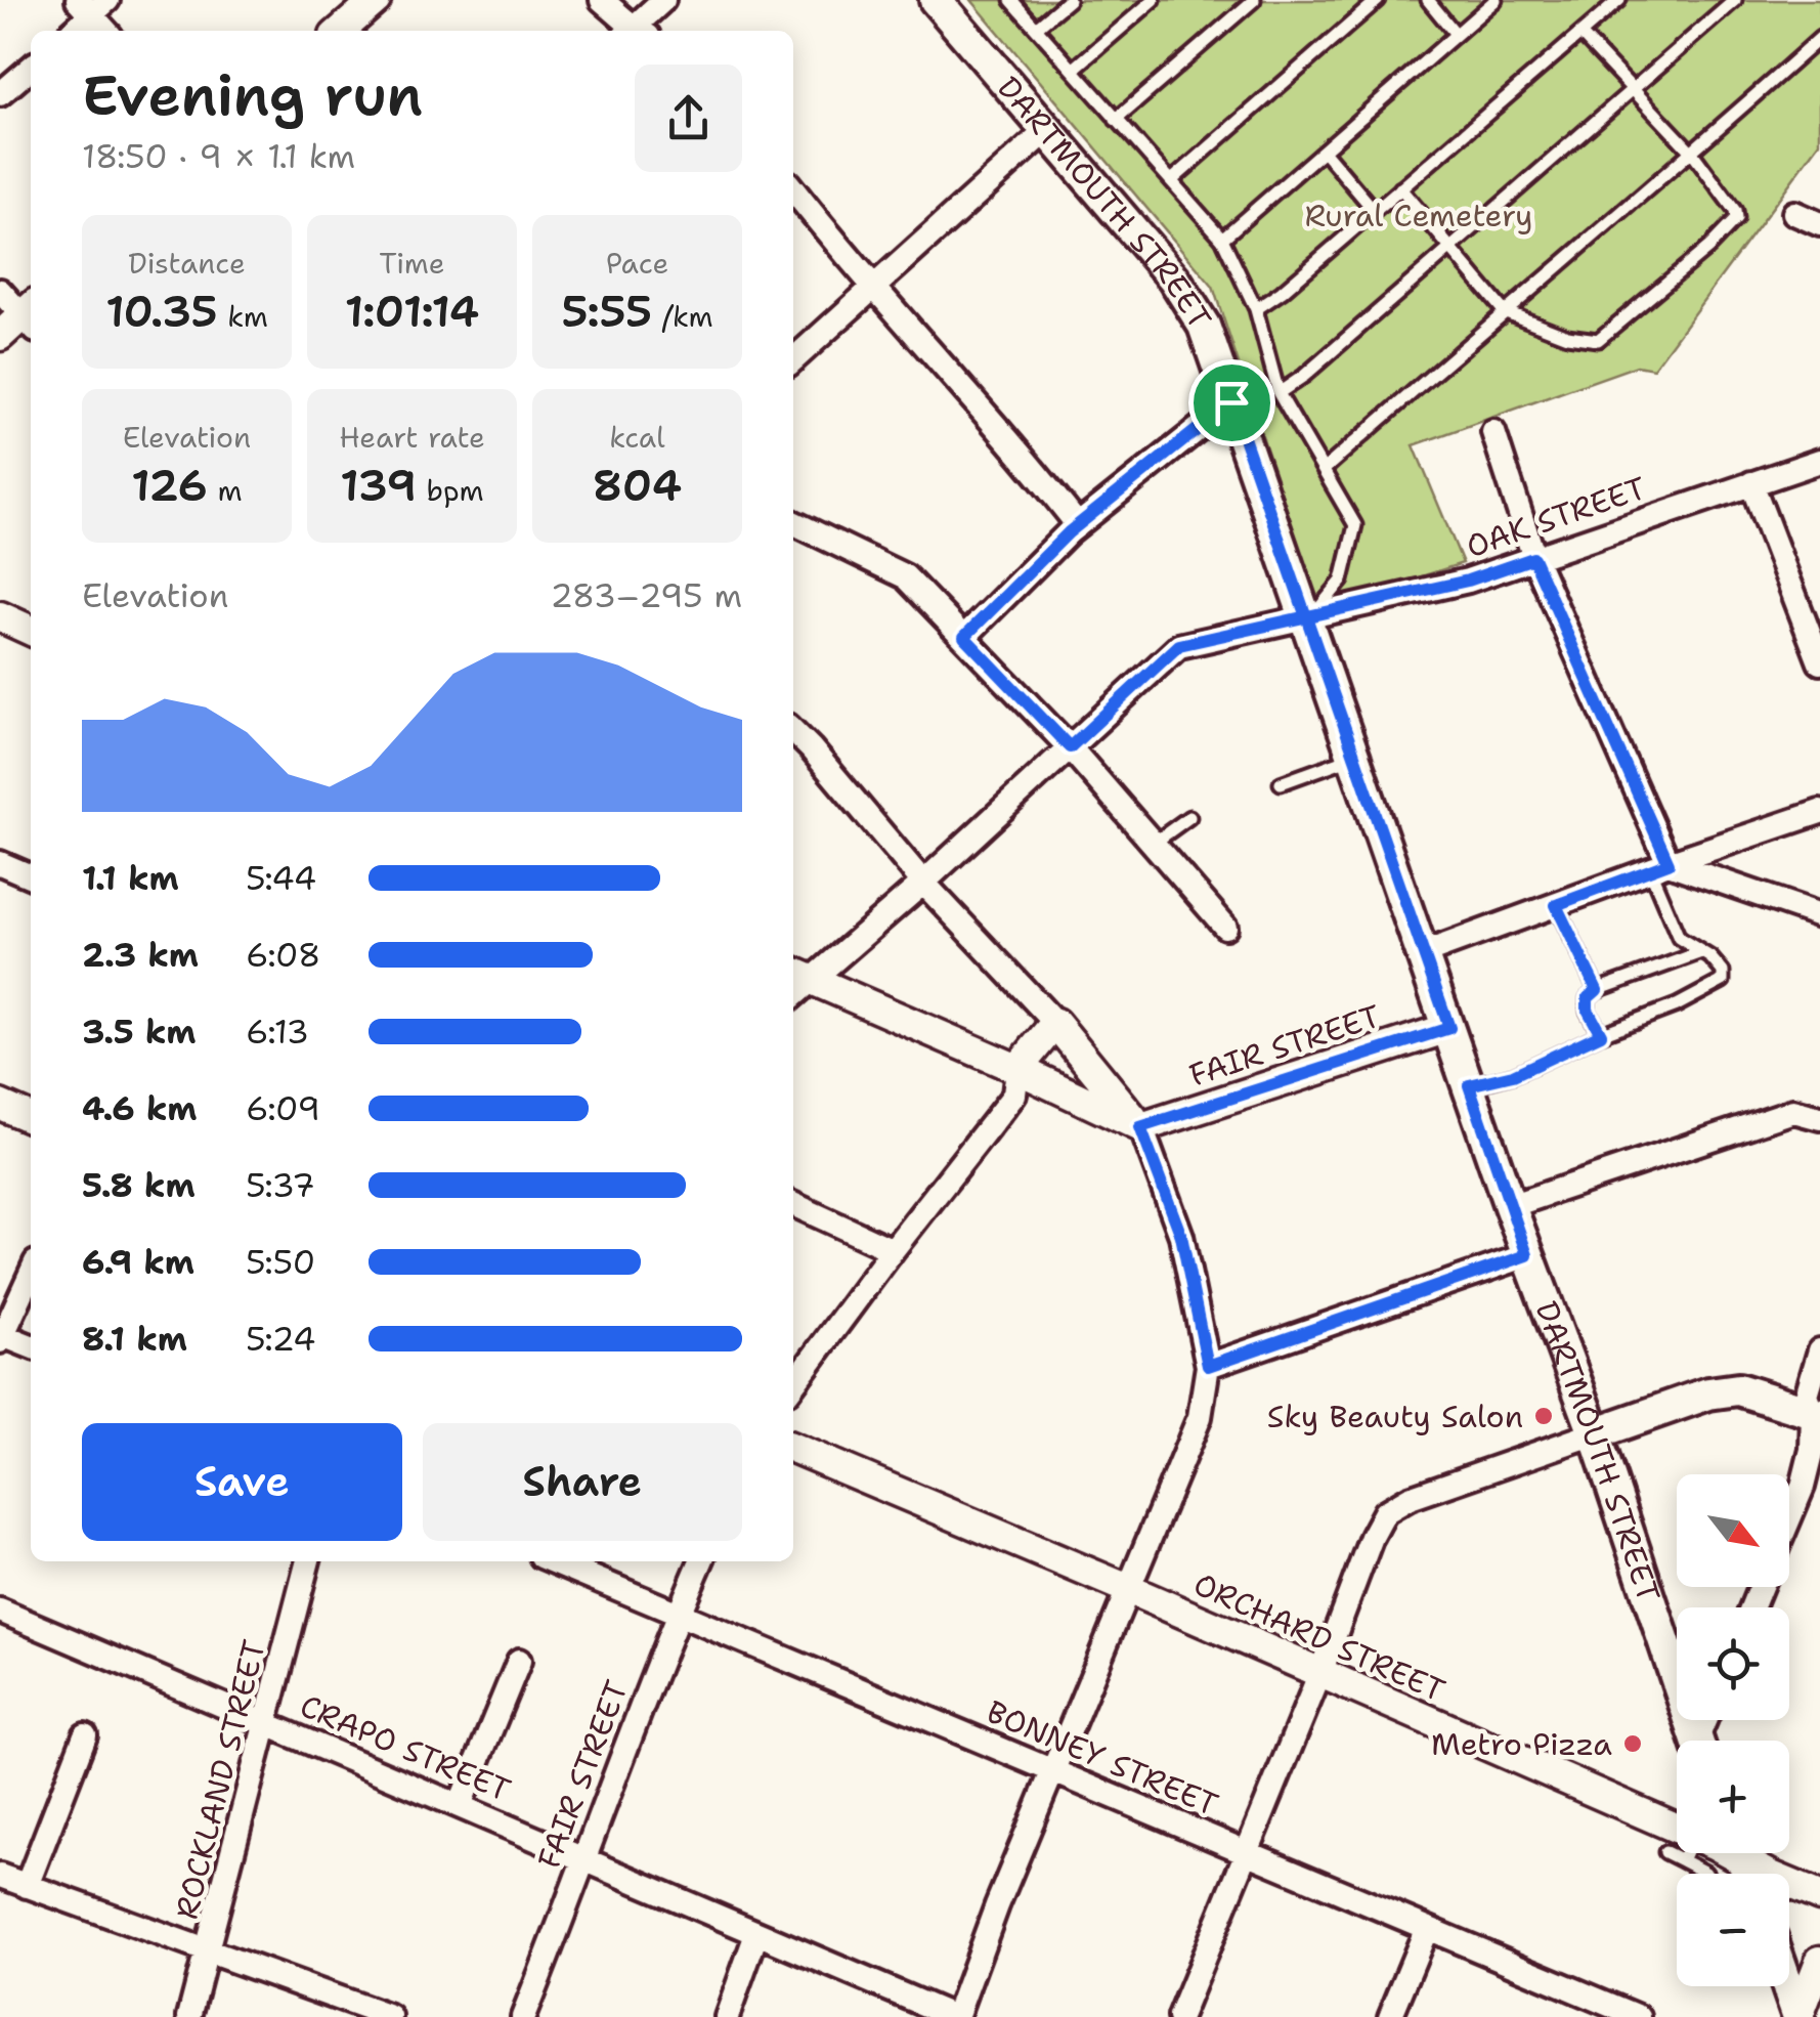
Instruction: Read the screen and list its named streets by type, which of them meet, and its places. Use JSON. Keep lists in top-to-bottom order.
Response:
{
  "streets": {
    "main road": ["DARTMOUTH STREET"],
    "street": [
      "OAK STREET",
      "FAIR STREET",
      "ORCHARD STREET",
      "CRAPO STREET",
      "BONNEY STREET",
      "ROCKLAND STREET"
    ]
  },
  "crossings": [
    ["DARTMOUTH STREET", "OAK STREET"],
    ["DARTMOUTH STREET", "FAIR STREET"],
    ["FAIR STREET", "CRAPO STREET"],
    ["FAIR STREET", "BONNEY STREET"],
    ["CRAPO STREET", "ROCKLAND STREET"]
  ],
  "parks": ["Rural Cemetery"],
  "places": ["Sky Beauty Salon", "Metro Pizza"],
  "north": "bottom right",
  "page": {
    "heading": ["Evening run", "18:50 · 9 × 1.1 km"],
    "stats": [
      ["Distance", "10.35 km"],
      ["Time", "1:01:14"],
      ["Pace", "5:55 /km"],
      ["Elevation", "126 m"],
      ["Heart rate", "139 bpm"],
      ["kcal", "804"]
    ],
    "chart": ["Elevation", "283–295 m"],
    "list": [
      {
        "name": "1.1 km",
        "note": "5:44"
      },
      {
        "name": "2.3 km",
        "note": "6:08"
      },
      {
        "name": "3.5 km",
        "note": "6:13"
      },
      {
        "name": "4.6 km",
        "note": "6:09"
      },
      {
        "name": "5.8 km",
        "note": "5:37"
      },
      {
        "name": "6.9 km",
        "note": "5:50"
      },
      {
        "name": "8.1 km",
        "note": "5:24"
      }
    ],
    "buttons": ["Save", "Share"],
    "map_buttons": ["+", "−"]
  }
}
